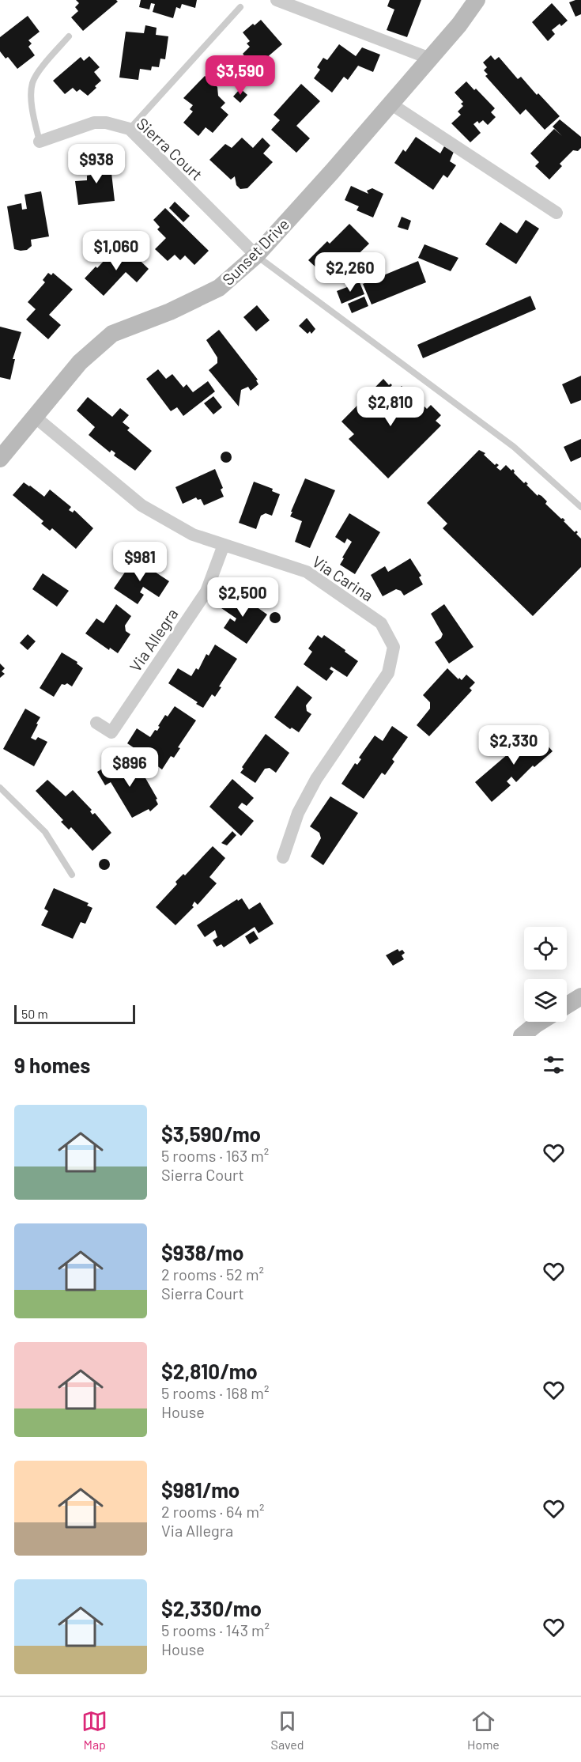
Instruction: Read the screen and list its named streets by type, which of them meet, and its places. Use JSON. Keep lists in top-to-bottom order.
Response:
{
  "streets": {
    "main road": ["Sunset Drive"],
    "street": ["Sierra Court", "Via Carina", "Via Allegra"]
  },
  "crossings": [
    ["Sierra Court", "Sunset Drive"],
    ["Sunset Drive", "Via Carina"],
    ["Via Carina", "Via Allegra"]
  ],
  "scale_bar": "50 m",
  "page": {
    "price": [
      "$3,590",
      "$938",
      "$1,060",
      "$2,260",
      "$2,810",
      "$981",
      "$2,500",
      "$2,330",
      "$896"
    ],
    "scale": "50 m",
    "heading": "9 homes",
    "list": [
      {
        "name": "$3,590/mo",
        "note": "5 rooms · 163 m² · Sierra Court"
      },
      {
        "name": "$938/mo",
        "note": "2 rooms · 52 m² · Sierra Court"
      },
      {
        "name": "$2,810/mo",
        "note": "5 rooms · 168 m² · House"
      },
      {
        "name": "$981/mo",
        "note": "2 rooms · 64 m² · Via Allegra"
      },
      {
        "name": "$2,330/mo",
        "note": "5 rooms · 143 m² · House"
      }
    ],
    "tabs": ["Map", "Saved", "Home"]
  }
}
